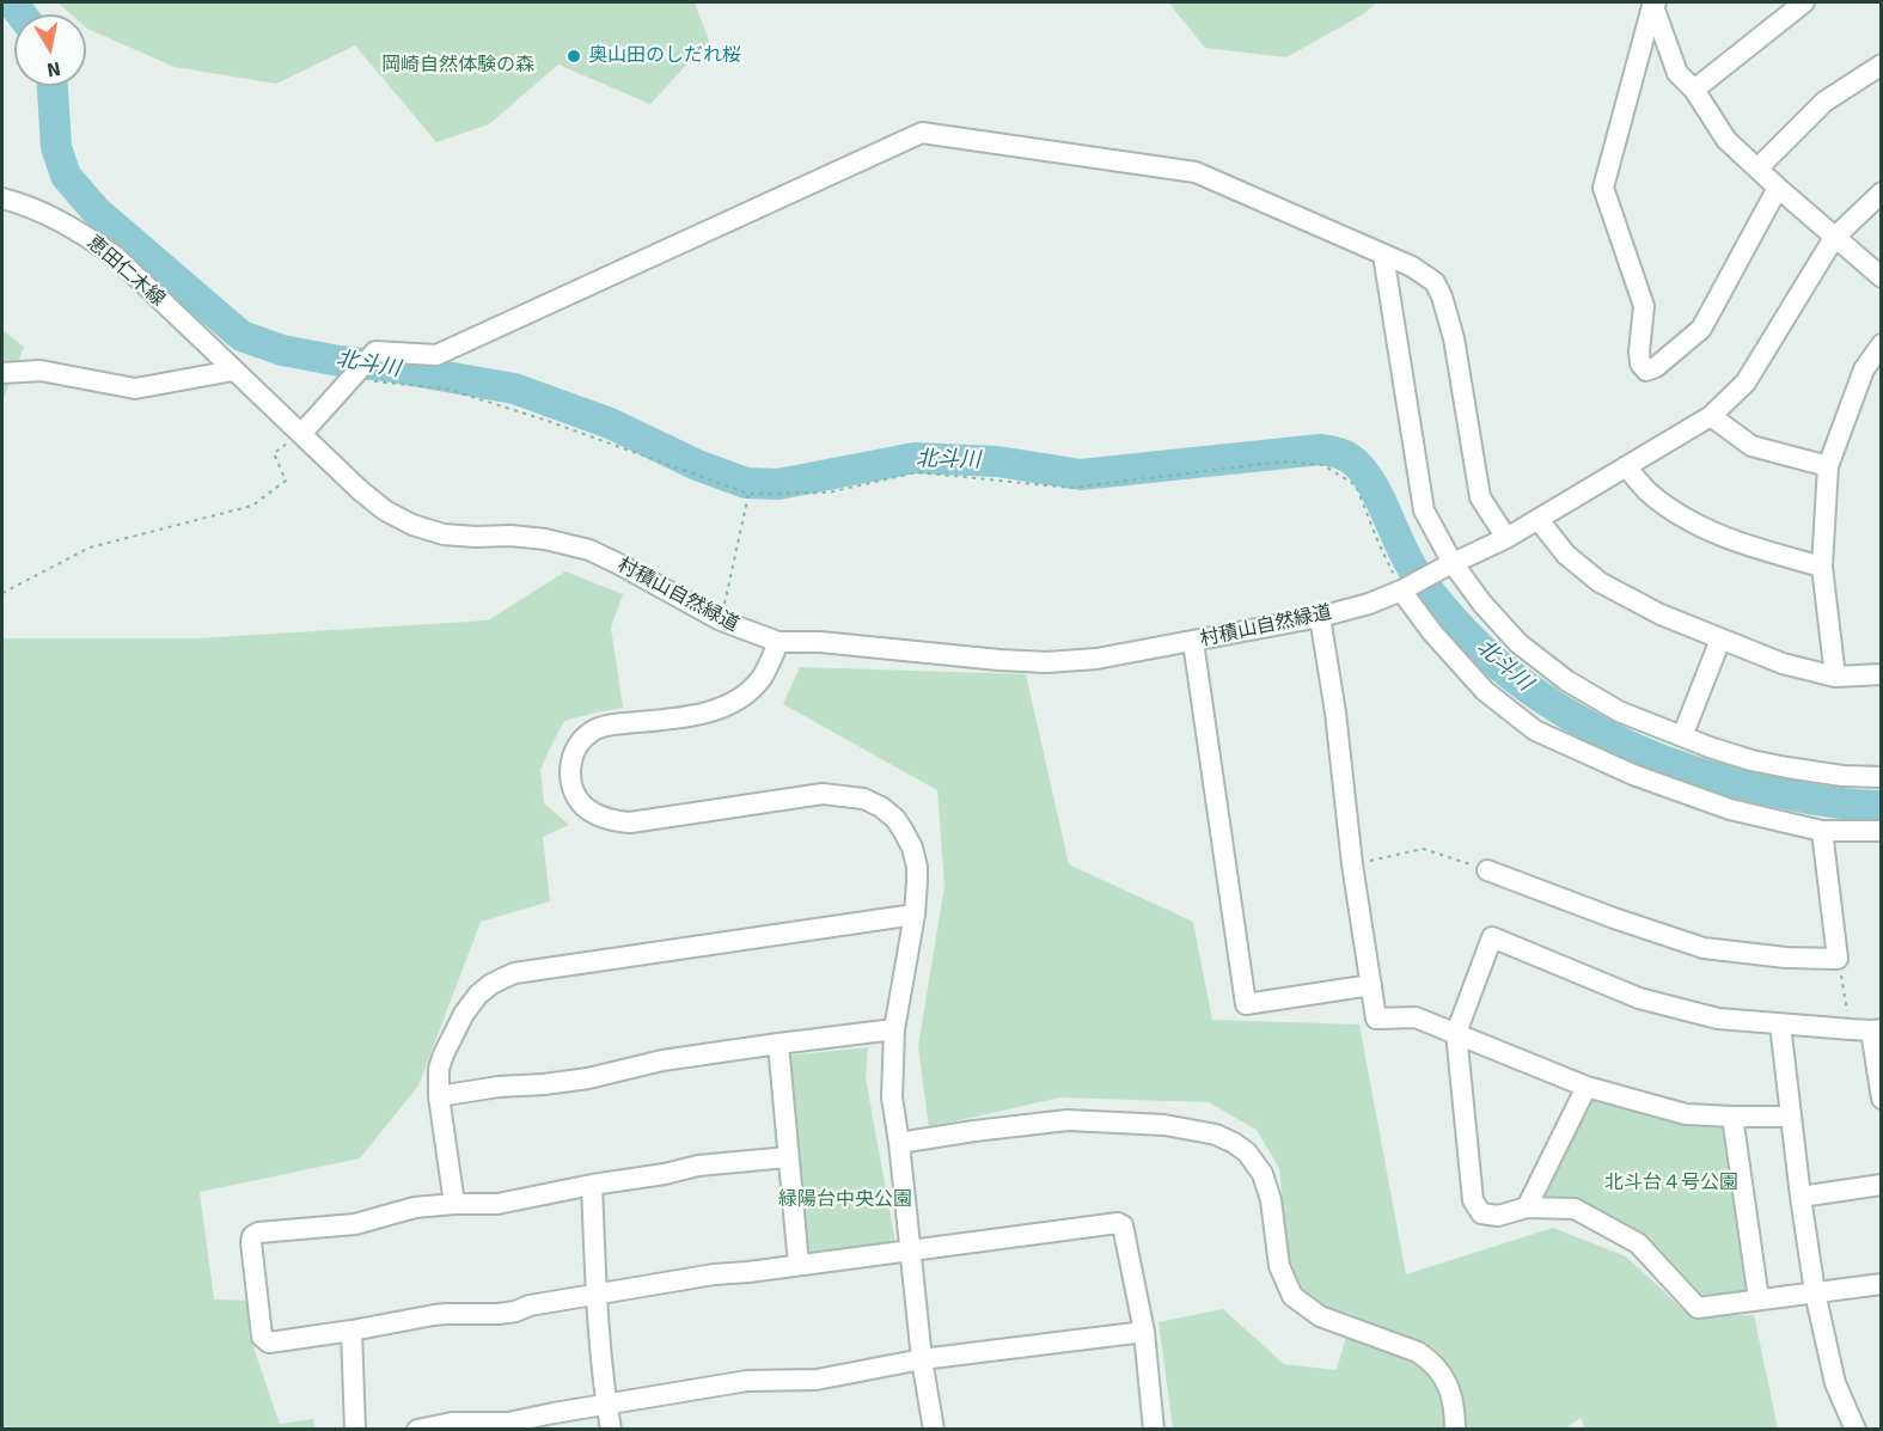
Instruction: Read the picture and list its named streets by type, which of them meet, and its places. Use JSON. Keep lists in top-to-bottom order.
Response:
{
  "streets": {
    "street": ["恵田仁木線", "村積山自然緑道"]
  },
  "crossings": [
    ["恵田仁木線", "村積山自然緑道"]
  ],
  "water": ["北斗川"],
  "parks": ["岡崎自然体験の森", "北斗台４号公園", "緑陽台中央公園"],
  "places": ["奥山田のしだれ桜"],
  "north": "bottom"
}
